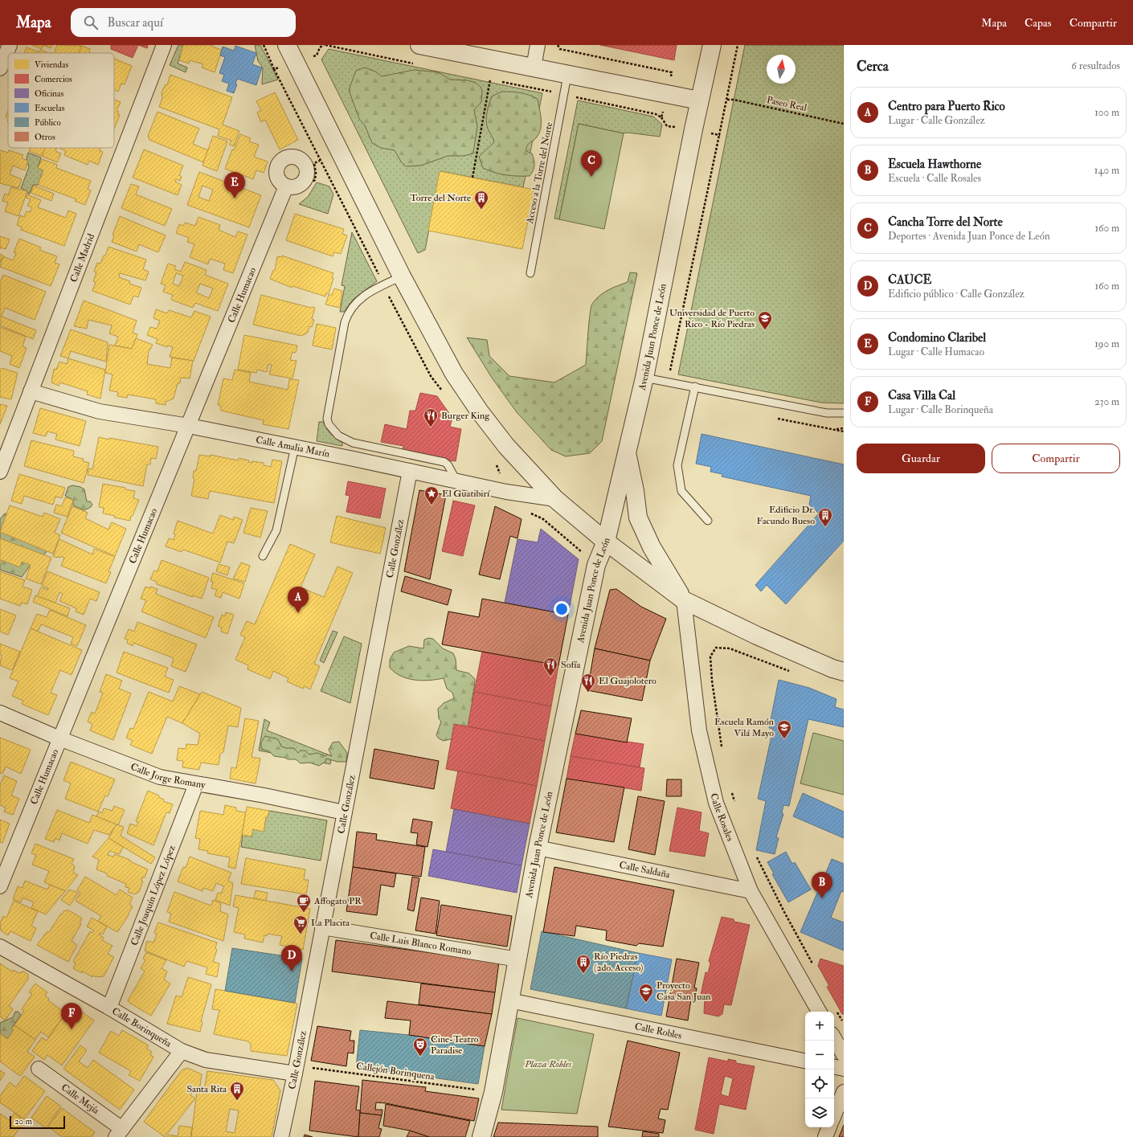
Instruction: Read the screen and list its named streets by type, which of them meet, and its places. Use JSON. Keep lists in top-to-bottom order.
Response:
{
  "streets": {
    "street": [
      "Calle Madrid",
      "Calle Humacao",
      "Avenida Juan Ponce de León",
      "Calle Amalia Marín",
      "Calle González",
      "Calle Jorge Romany",
      "Calle Rosales",
      "Calle Saldaña",
      "Calle Joaquín López López",
      "Calle Luis Blanco Romano",
      "Calle Borinqueña",
      "Calle Robles",
      "Calle Mejía"
    ],
    "lane": ["Acceso a la Torre del Norte"],
    "path": ["Paseo Real", "Callejón Borinquena"]
  },
  "crossings": [
    ["Calle Madrid", "Calle Amalia Marín"],
    ["Calle Humacao", "Calle Amalia Marín"],
    ["Calle Humacao", "Calle Jorge Romany"],
    ["Avenida Juan Ponce de León", "Calle Saldaña"],
    ["Avenida Juan Ponce de León", "Calle Luis Blanco Romano"],
    ["Avenida Juan Ponce de León", "Calle Robles"],
    ["Avenida Juan Ponce de León", "Callejón Borinquena"],
    ["Calle Amalia Marín", "Calle González"],
    ["Calle González", "Calle Jorge Romany"],
    ["Calle González", "Calle Luis Blanco Romano"],
    ["Calle González", "Calle Borinqueña"],
    ["Calle González", "Callejón Borinquena"],
    ["Calle Jorge Romany", "Calle Joaquín López López"],
    ["Calle Rosales", "Calle Saldaña"],
    ["Calle Joaquín López López", "Calle Borinqueña"],
    ["Calle Borinqueña", "Callejón Borinquena"]
  ],
  "parks": ["Plaza Robles"],
  "places": {
    "building": [
      "Torre del Norte",
      "Edificio Dr. Facundo Bueso",
      "Río Piedras (2do. Acceso)",
      "Santa Rita"
    ],
    "school or university": ["Universidad de Puerto Rico - Río Piedras", "Escuela Ramón Vilá Mayo", "Proyecto Casa San Juan"],
    "restaurant": ["Burger King", "Sofía", "El Guajolotero"],
    "place": ["El Guatibirí"],
    "cafe": ["Affogato PR"],
    "supermarket": ["La Placita"],
    "theatre": ["Cine-Teatro Paradise"]
  },
  "legend": [
    "Viviendas",
    "Comercios",
    "Oficinas",
    "Escuelas",
    "Público",
    "Otros"
  ],
  "scale_bar": "20 m",
  "north": "top",
  "page": {
    "header": "Mapa",
    "search": "Buscar aquí",
    "nav": ["Mapa", "Capas", "Compartir"],
    "heading": ["Cerca", "6 resultados"],
    "list": [
      {
        "mark": "A",
        "name": "Centro para Puerto Rico",
        "note": "Lugar · Calle González",
        "value": "100 m"
      },
      {
        "mark": "B",
        "name": "Escuela Hawthorne",
        "note": "Escuela · Calle Rosales",
        "value": "140 m"
      },
      {
        "mark": "C",
        "name": "Cancha Torre del Norte",
        "note": "Deportes · Avenida Juan Ponce de León",
        "value": "160 m"
      },
      {
        "mark": "D",
        "name": "CAUCE",
        "note": "Edificio público · Calle González",
        "value": "160 m"
      },
      {
        "mark": "E",
        "name": "Condomino Claribel",
        "note": "Lugar · Calle Humacao",
        "value": "190 m"
      },
      {
        "mark": "F",
        "name": "Casa Villa Cal",
        "note": "Lugar · Calle Borinqueña",
        "value": "230 m"
      }
    ],
    "pins": [
      "C",
      "E",
      "A",
      "B",
      "D",
      "F"
    ],
    "buttons": ["Guardar", "Compartir"],
    "map_buttons": ["+", "−"],
    "scale": "20 m"
  }
}
